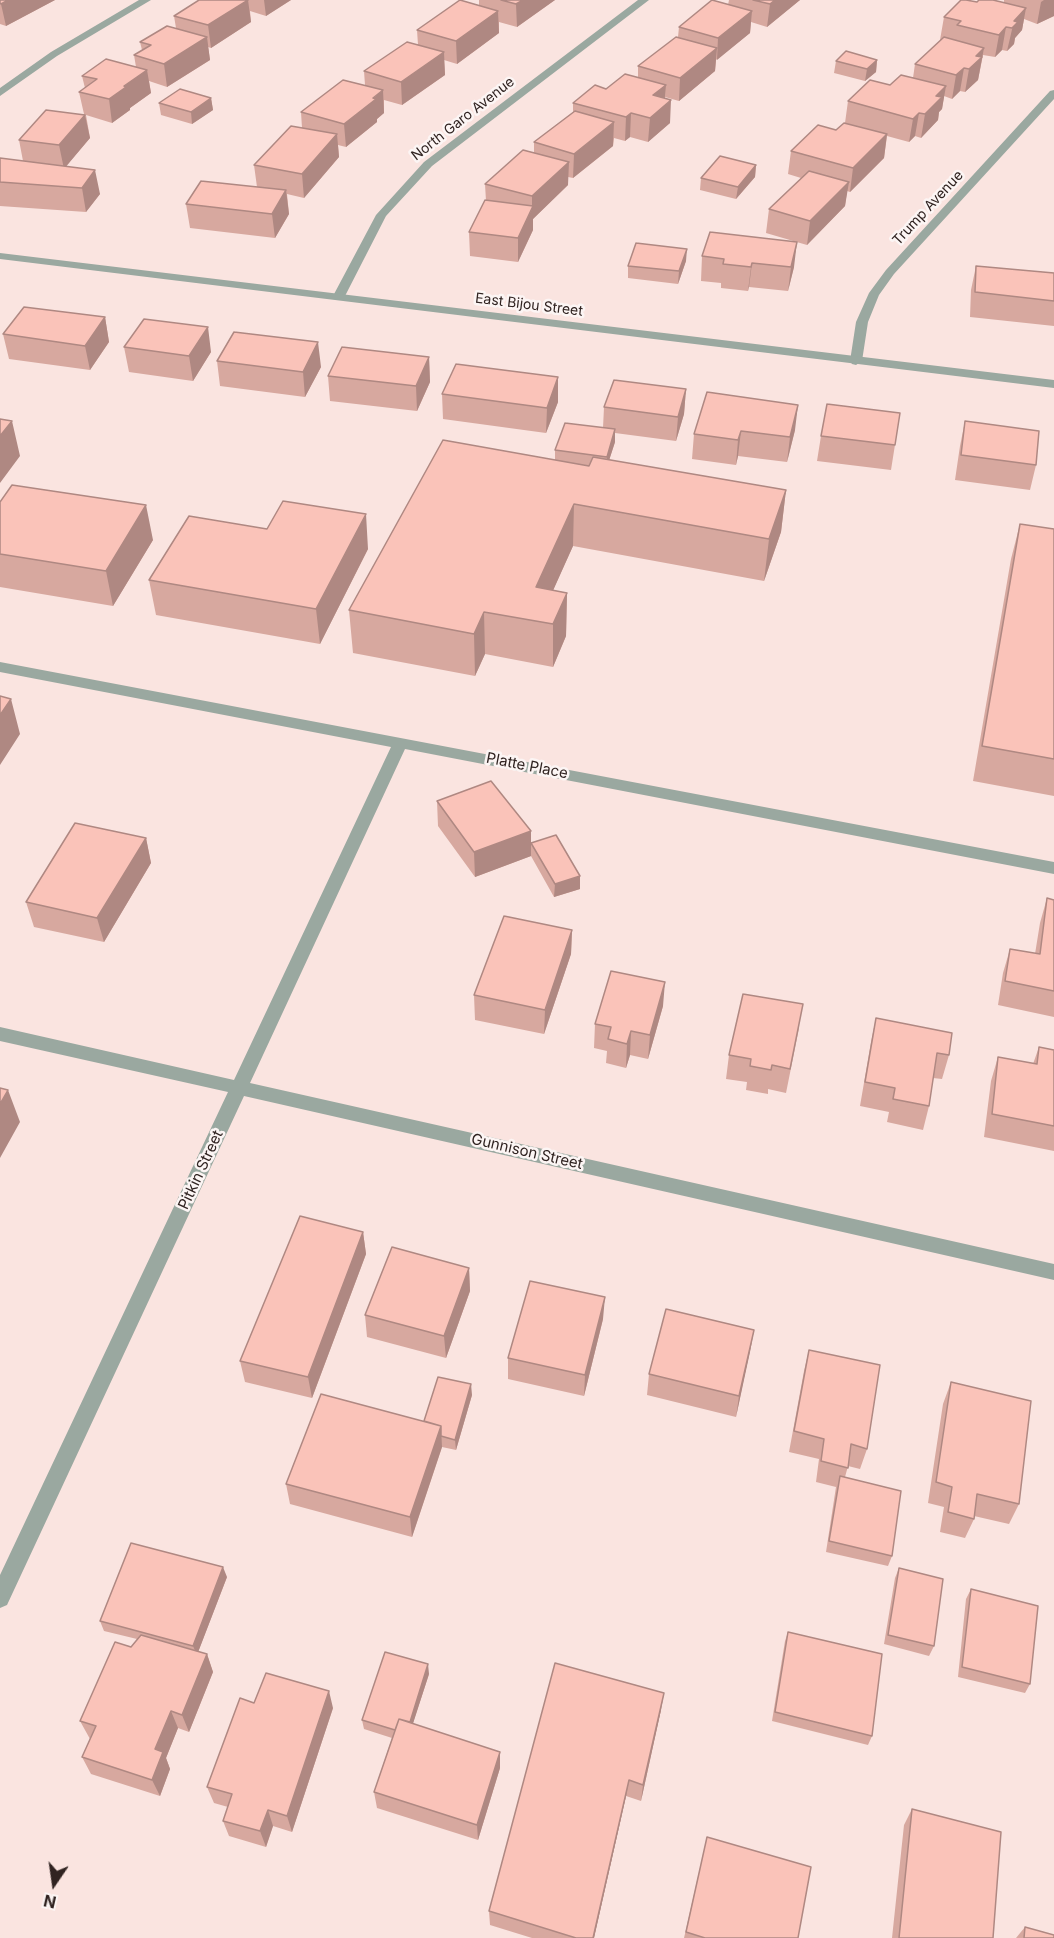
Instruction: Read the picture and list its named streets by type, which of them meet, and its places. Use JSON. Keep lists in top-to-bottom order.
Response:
{
  "streets": {
    "street": [
      "North Garo Avenue",
      "Trump Avenue",
      "East Bijou Street",
      "Platte Place",
      "Gunnison Street",
      "Pitkin Street"
    ]
  },
  "crossings": [
    ["North Garo Avenue", "East Bijou Street"],
    ["Trump Avenue", "East Bijou Street"],
    ["Platte Place", "Pitkin Street"],
    ["Gunnison Street", "Pitkin Street"]
  ],
  "north": "bottom"
}
